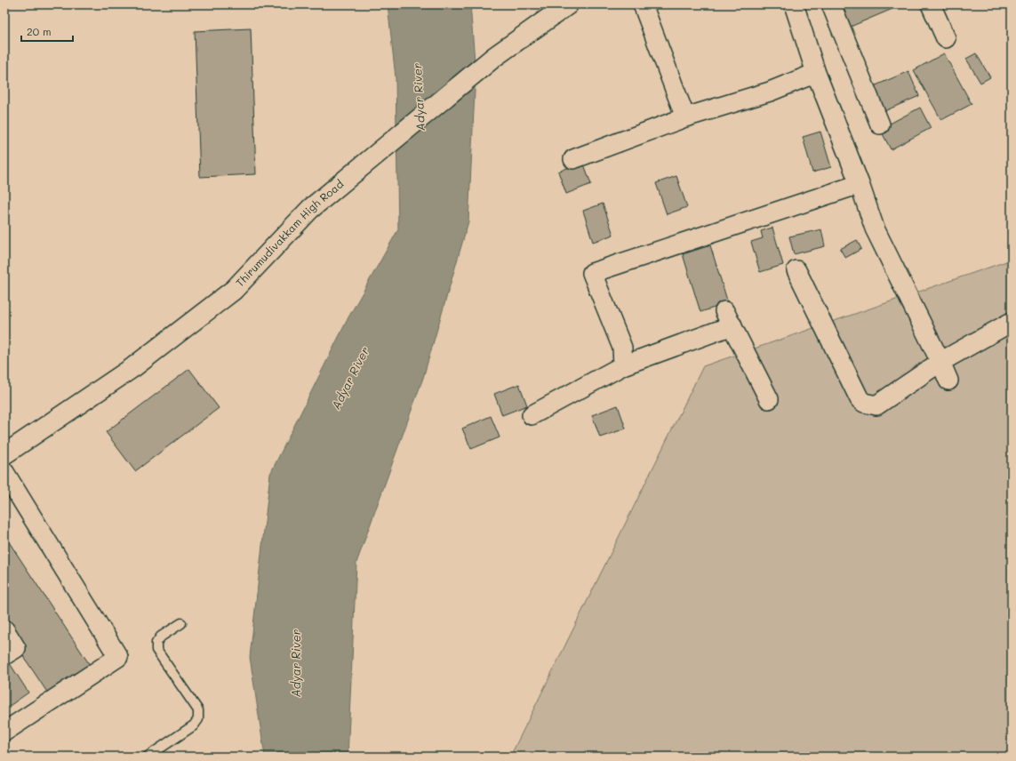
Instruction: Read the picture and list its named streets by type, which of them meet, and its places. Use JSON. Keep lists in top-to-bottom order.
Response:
{
  "streets": {
    "main road": ["Thirumudivakkam High Road"]
  },
  "water": ["Adyar River"],
  "scale_bar": "20 m"
}
